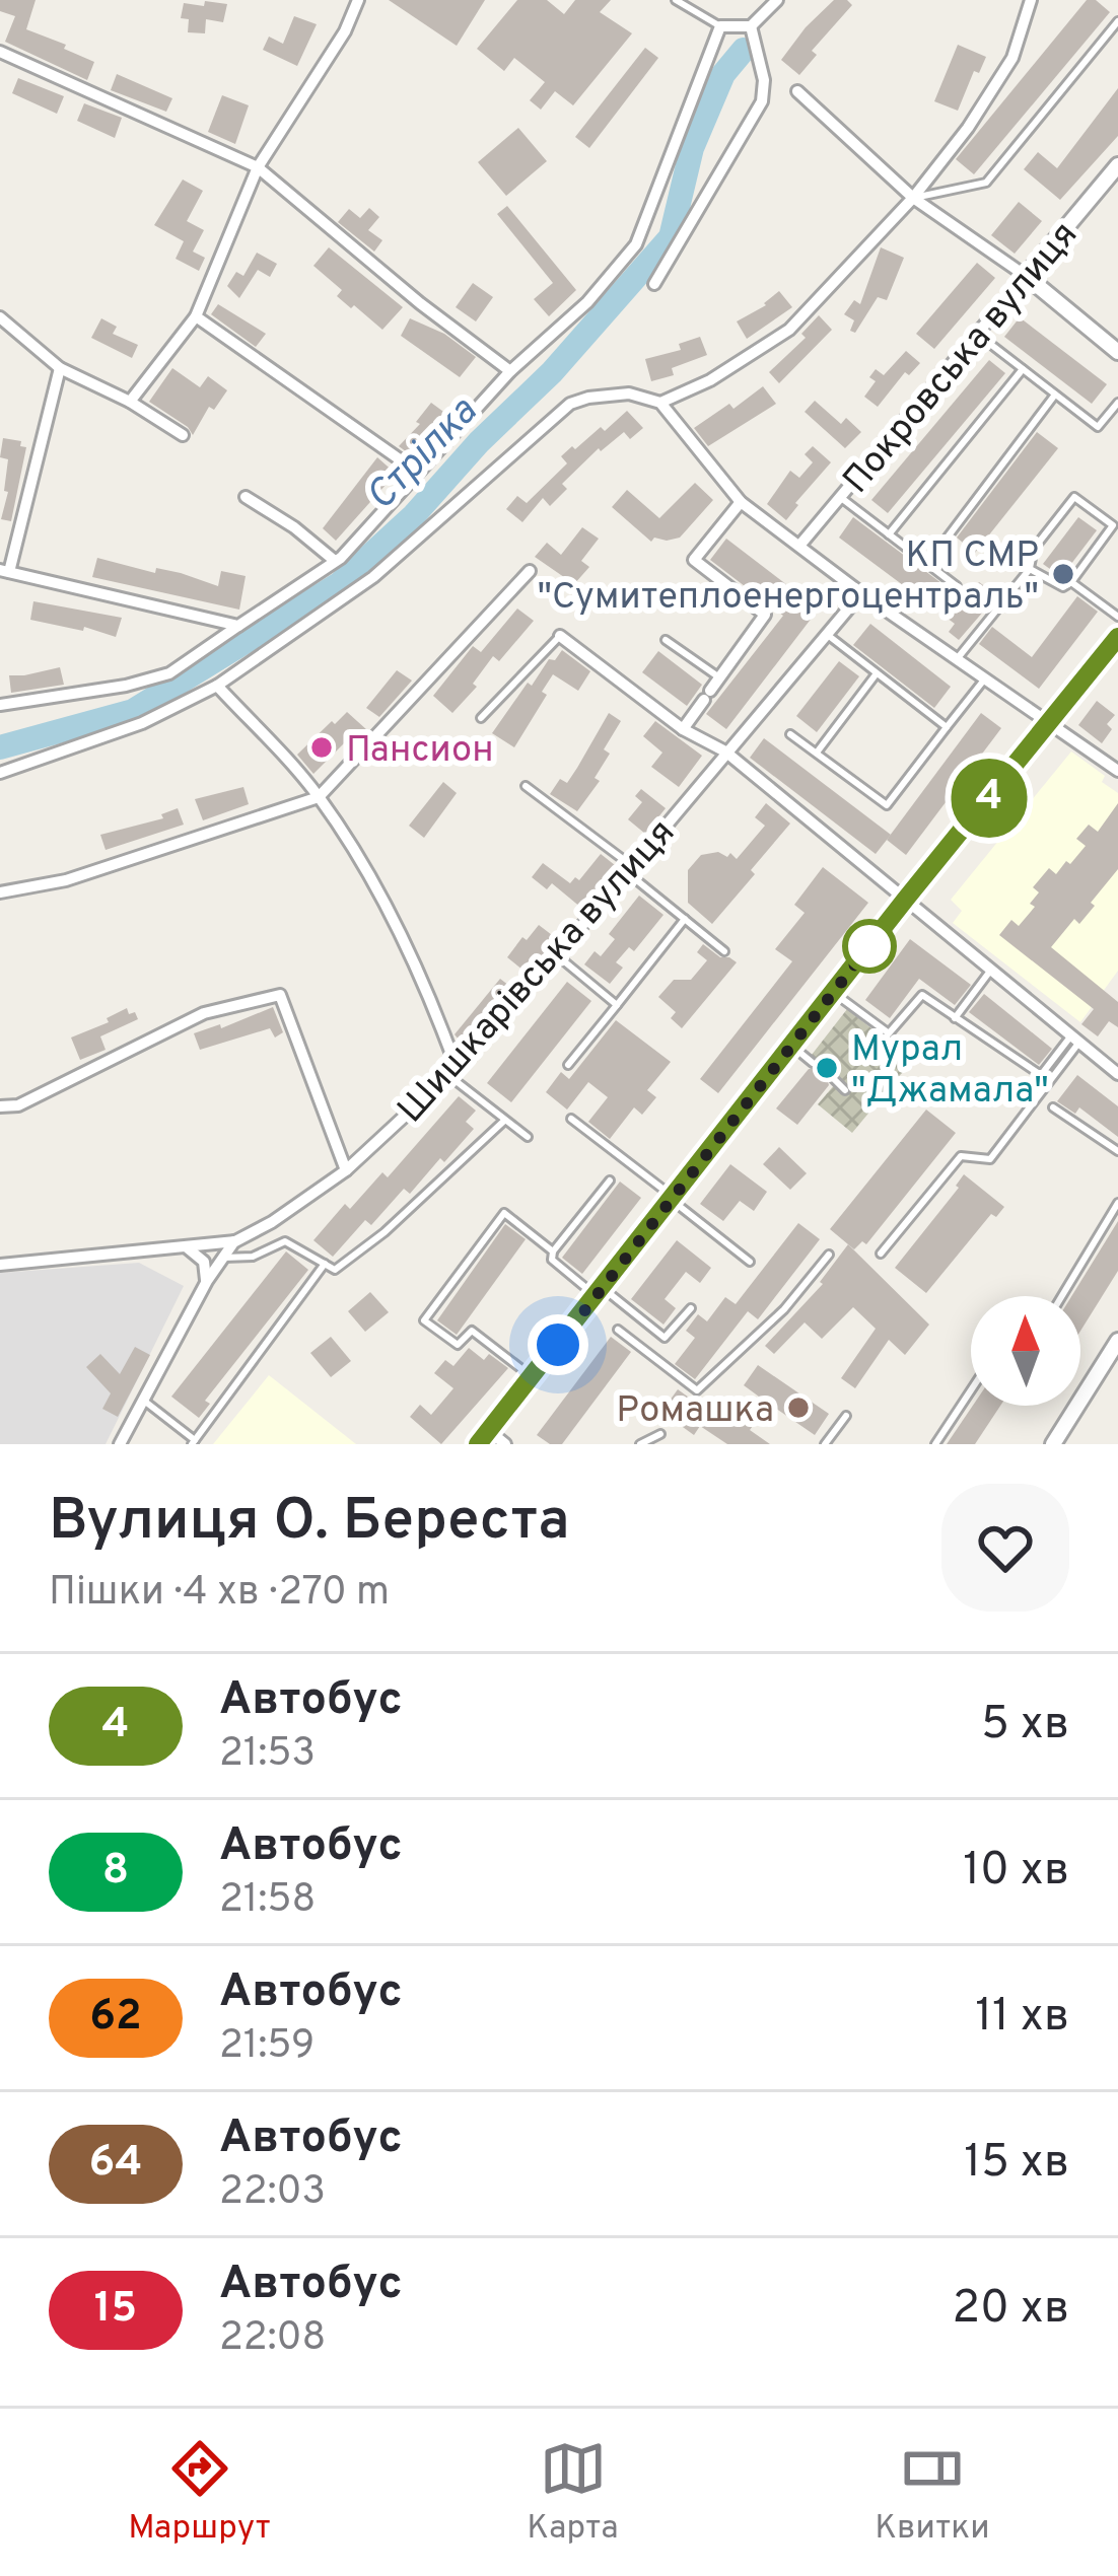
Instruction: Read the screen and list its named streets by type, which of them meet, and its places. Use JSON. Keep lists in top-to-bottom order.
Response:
{
  "streets": {
    "street": ["Покровська вулиця", "Шишкарівська вулиця"]
  },
  "water": ["Стрілка"],
  "places": [
    "КП СМР \"Сумитеплоенергоцентраль\"",
    "Пансион",
    "Мурал \"Джамала\"",
    "Ромашка"
  ],
  "lines": ["bus line 4"],
  "north": "top",
  "page": {
    "on_map": "4",
    "heading": ["Вулиця О. Береста", "Пішки · 4 хв · 270 m"],
    "list": [
      {
        "mark": "4",
        "name": "Автобус",
        "note": "21:53",
        "value": "5 хв"
      },
      {
        "mark": "8",
        "name": "Автобус",
        "note": "21:58",
        "value": "10 хв"
      },
      {
        "mark": "62",
        "name": "Автобус",
        "note": "21:59",
        "value": "11 хв"
      },
      {
        "mark": "64",
        "name": "Автобус",
        "note": "22:03",
        "value": "15 хв"
      },
      {
        "mark": "15",
        "name": "Автобус",
        "note": "22:08",
        "value": "20 хв"
      }
    ],
    "tabs": ["Маршрут", "Карта", "Квитки"]
  }
}
